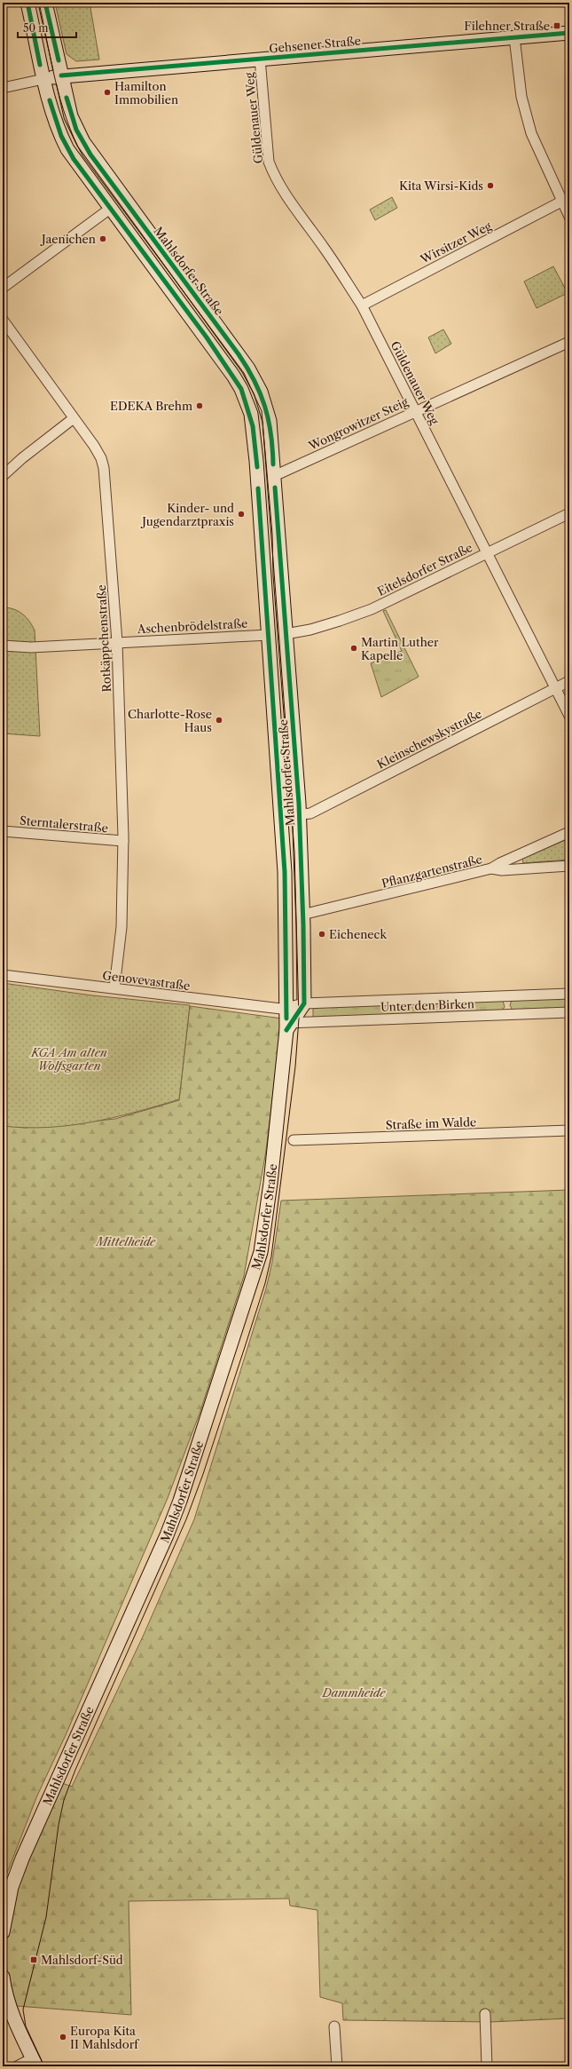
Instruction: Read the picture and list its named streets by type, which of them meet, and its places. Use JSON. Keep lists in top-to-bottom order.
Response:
{
  "streets": {
    "main road": ["Gehsener Straße", "Mahlsdorfer Straße"],
    "street": [
      "Güldenauer Weg",
      "Wirsitzer Weg",
      "Wongrowitzer Steig",
      "Eitelsdorfer Straße",
      "Aschenbrödelstraße",
      "Rotkäppchenstraße",
      "Kleinschewskystraße",
      "Sterntalerstraße",
      "Pflanzgartenstraße",
      "Genovevastraße",
      "Unter den Birken",
      "Straße im Walde"
    ]
  },
  "crossings": [
    ["Gehsener Straße", "Güldenauer Weg"],
    ["Gehsener Straße", "Mahlsdorfer Straße"],
    ["Güldenauer Weg", "Wirsitzer Weg"],
    ["Güldenauer Weg", "Wongrowitzer Steig"],
    ["Güldenauer Weg", "Eitelsdorfer Straße"],
    ["Güldenauer Weg", "Kleinschewskystraße"],
    ["Mahlsdorfer Straße", "Wongrowitzer Steig"],
    ["Mahlsdorfer Straße", "Eitelsdorfer Straße"],
    ["Mahlsdorfer Straße", "Aschenbrödelstraße"],
    ["Mahlsdorfer Straße", "Kleinschewskystraße"],
    ["Mahlsdorfer Straße", "Pflanzgartenstraße"],
    ["Mahlsdorfer Straße", "Genovevastraße"],
    ["Mahlsdorfer Straße", "Unter den Birken"],
    ["Aschenbrödelstraße", "Rotkäppchenstraße"],
    ["Rotkäppchenstraße", "Sterntalerstraße"],
    ["Rotkäppchenstraße", "Genovevastraße"],
    ["Genovevastraße", "Unter den Birken"]
  ],
  "parks": ["KGA Am alten Wolfsgarten", "Mittelheide", "Dammheide"],
  "places": {
    "transit": ["Filehner Straße", "Mahlsdorf-Süd"],
    "other": [
      "Hamilton Immobilien",
      "Kita Wirsi-Kids",
      "Jaenichen",
      "EDEKA Brehm",
      "Kinder- und Jugendarztpraxis",
      "Martin Luther Kapelle",
      "Charlotte-Rose Haus",
      "Eicheneck",
      "Europa Kita II Mahlsdorf"
    ]
  },
  "scale_bar": "50 m"
}
